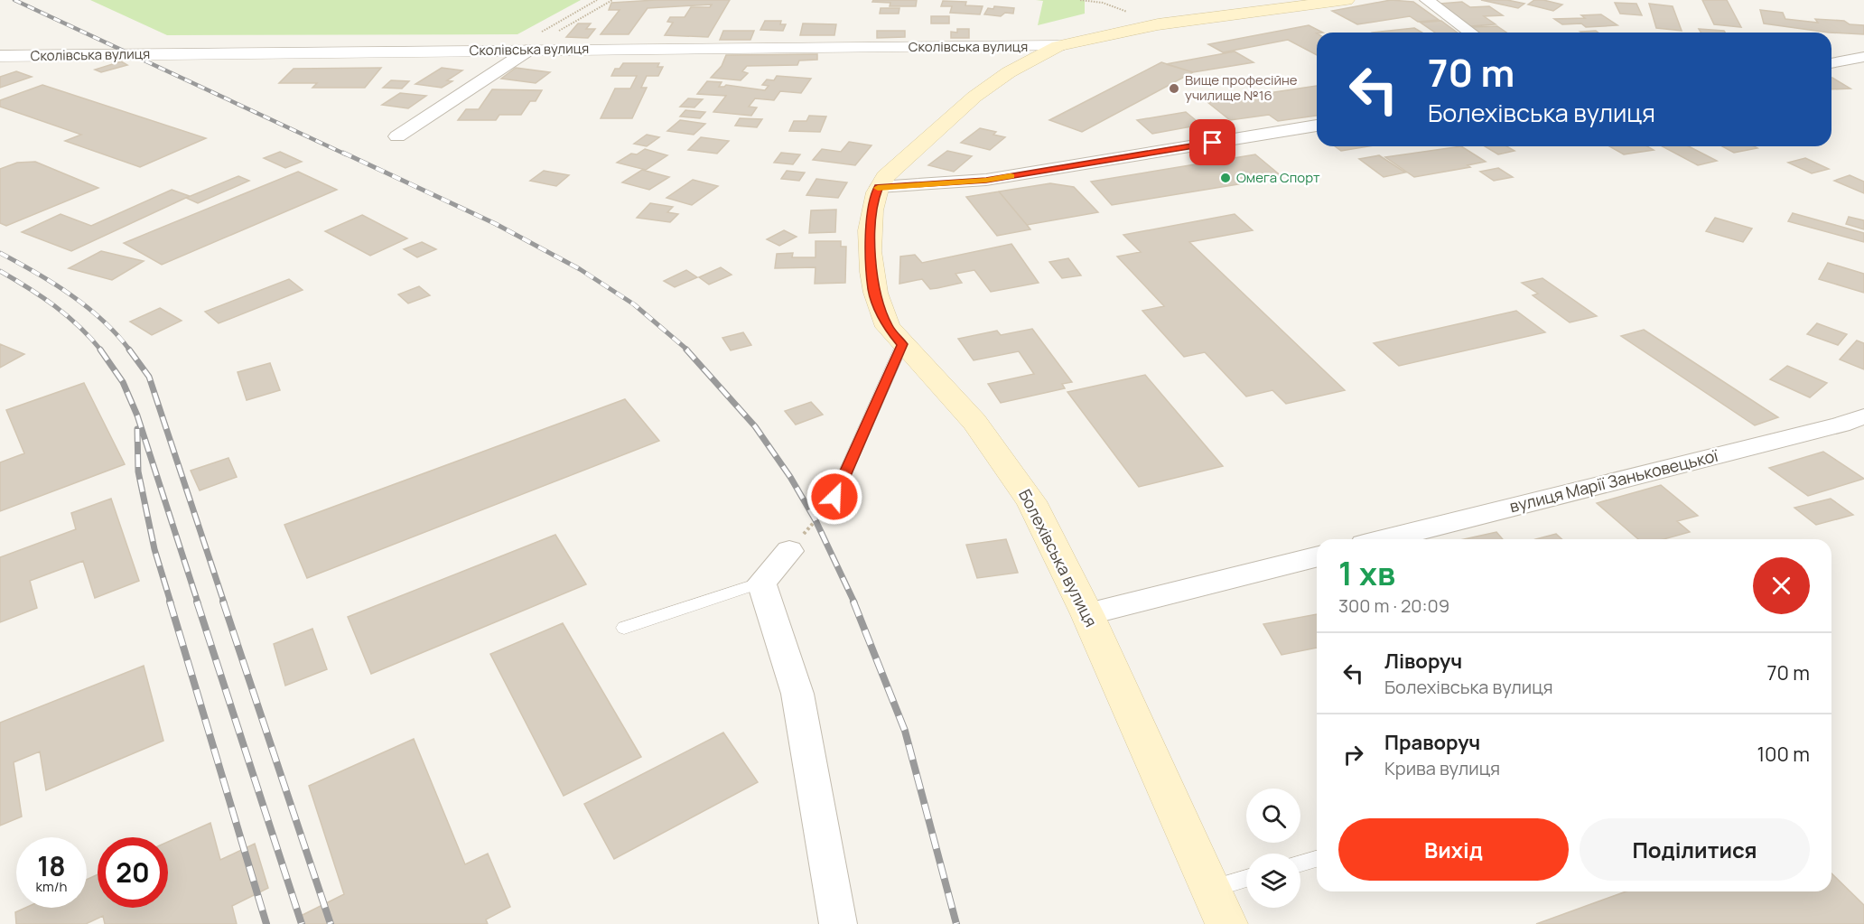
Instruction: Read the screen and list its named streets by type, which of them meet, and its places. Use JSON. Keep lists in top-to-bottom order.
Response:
{
  "streets": {
    "main road": ["Болехівська вулиця"],
    "street": ["Сколівська вулиця", "вулиця Марії Заньковецької"]
  },
  "crossings": [
    ["Сколівська вулиця", "Болехівська вулиця"]
  ],
  "places": ["Вище професійне училище №16", "Омега Спорт"],
  "page": {
    "turn": ["70 m", "Болехівська вулиця"],
    "heading": ["1 хв", "300 m · 20:09"],
    "list": [
      {
        "name": "Ліворуч",
        "note": "Болехівська вулиця",
        "value": "70 m"
      },
      {
        "name": "Праворуч",
        "note": "Крива вулиця",
        "value": "100 m"
      }
    ],
    "buttons": ["Вихід", "Поділитися"],
    "speed": "18 km/h",
    "limit": "20"
  }
}
